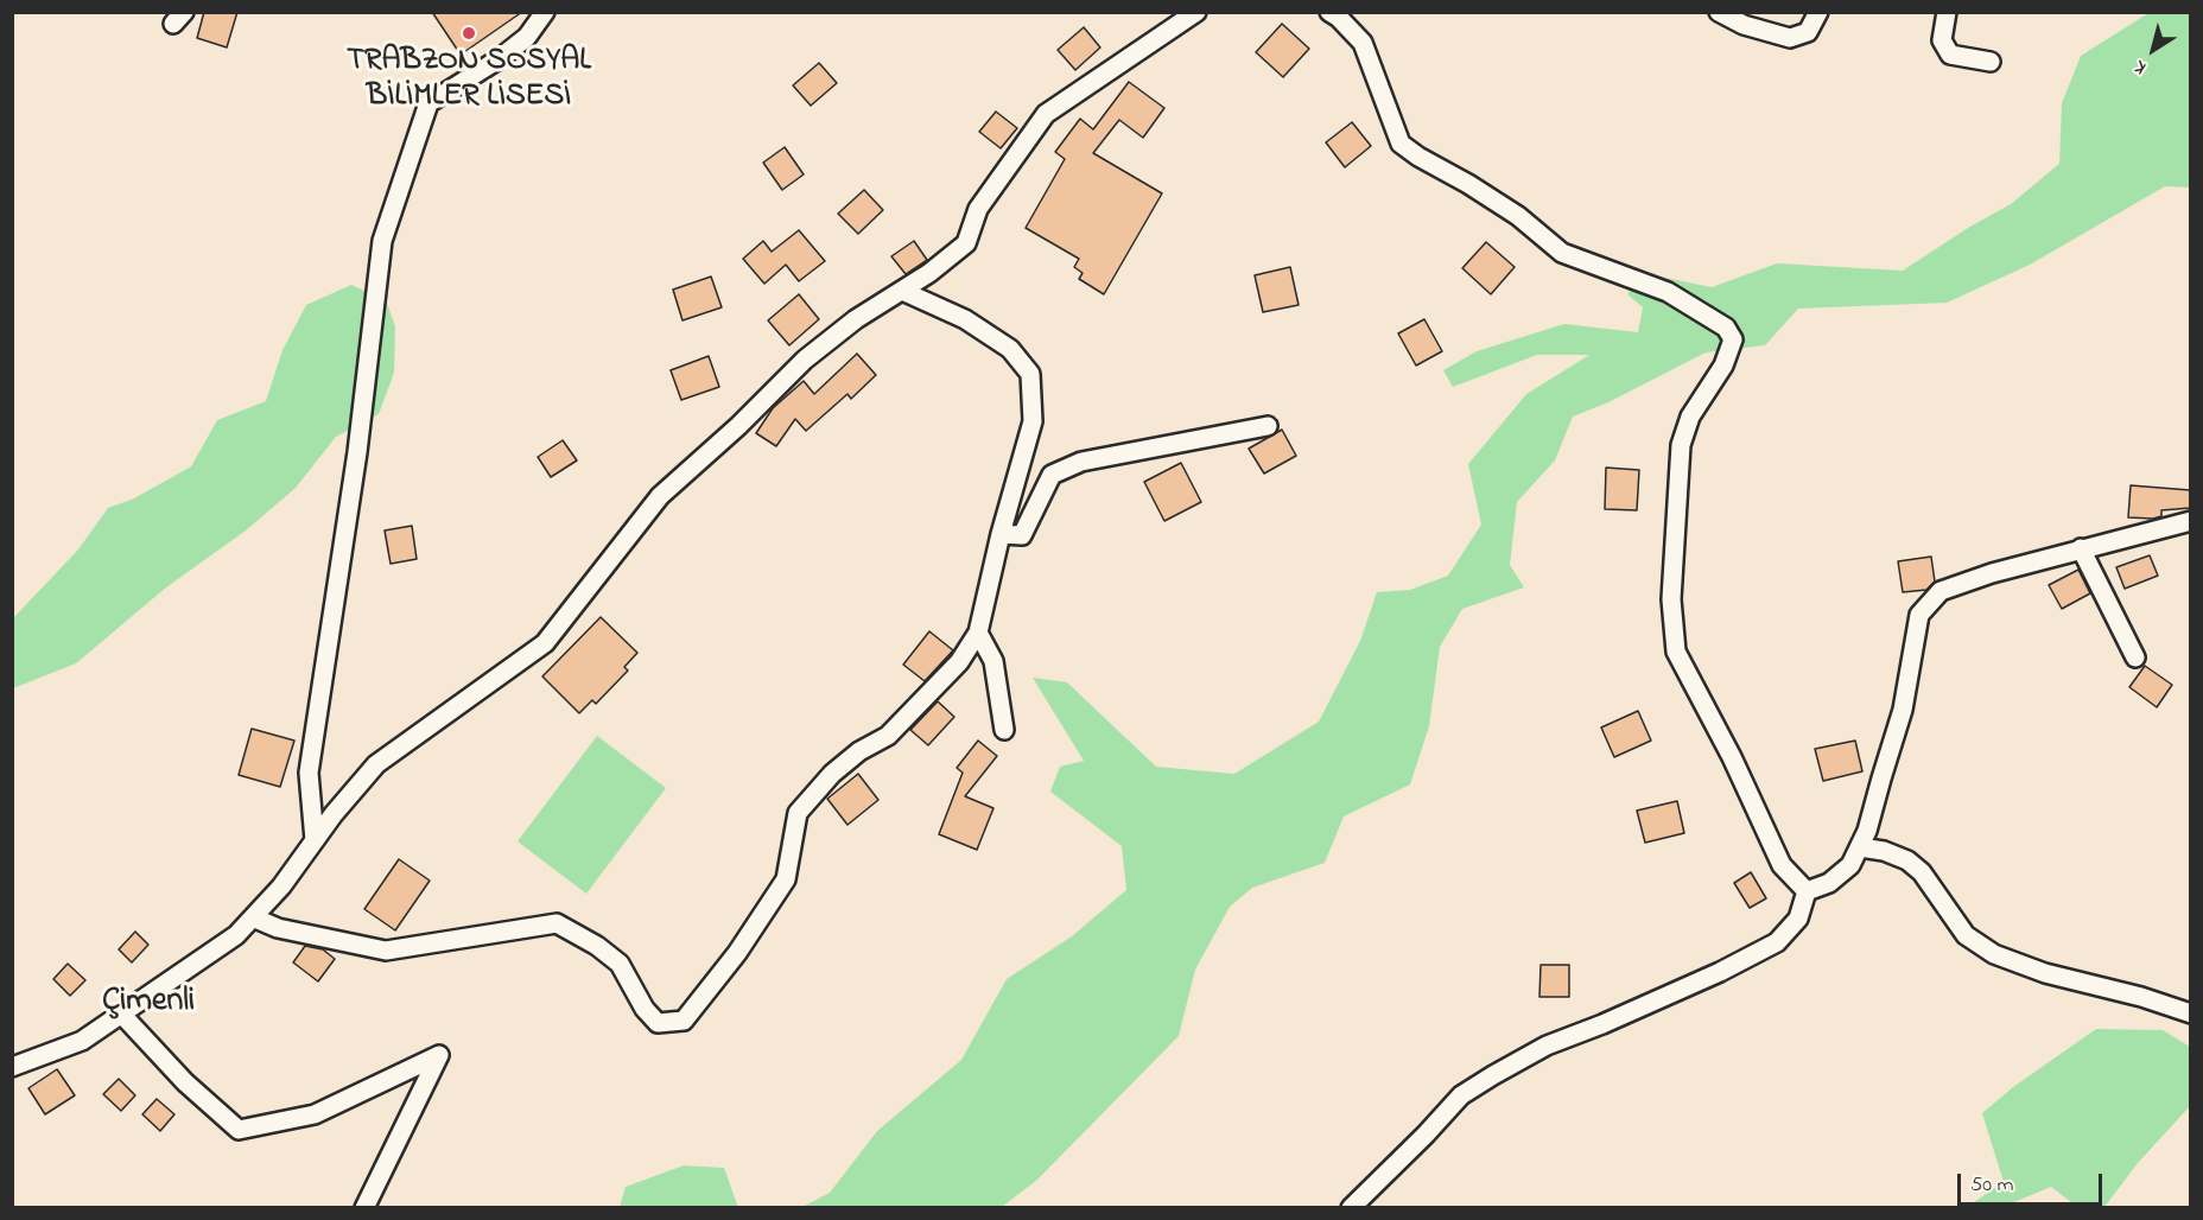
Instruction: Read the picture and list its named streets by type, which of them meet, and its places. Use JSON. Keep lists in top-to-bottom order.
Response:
{
  "districts": ["Çimenli"],
  "places": ["TRABZON SOSYAL BİLİMLER LİSESİ"],
  "scale_bar": "50 m",
  "north": "bottom left"
}
